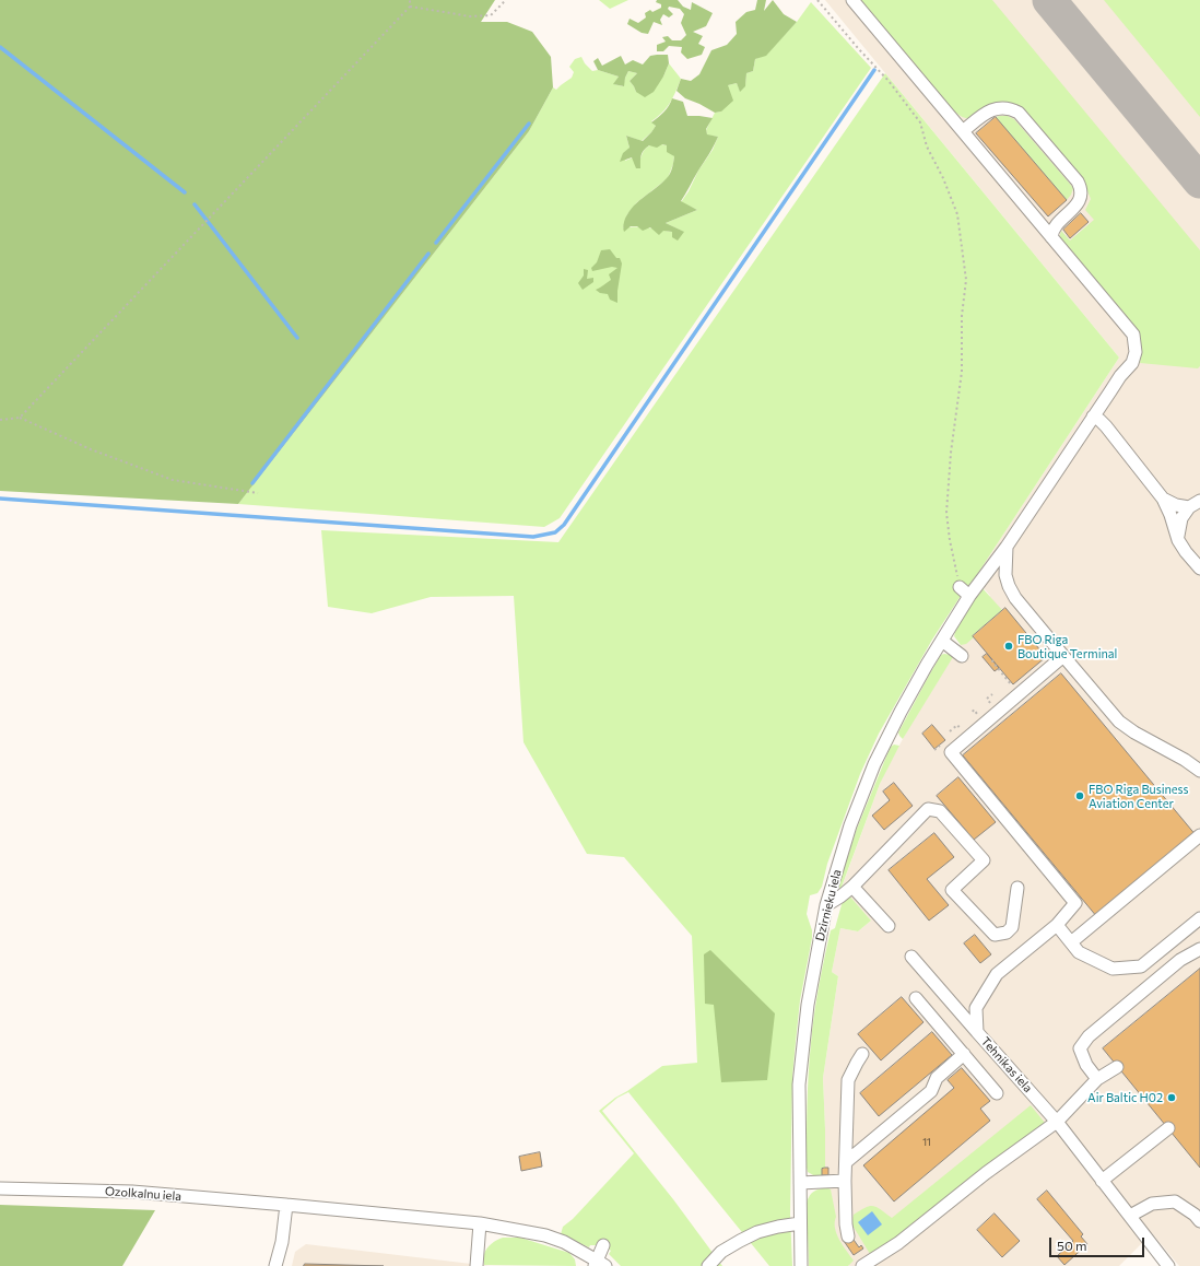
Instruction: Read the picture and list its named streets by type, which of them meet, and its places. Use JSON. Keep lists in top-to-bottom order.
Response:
{
  "streets": {
    "street": ["Dzirnieku iela", "Tehnikas iela", "Ozolkalnu iela"]
  },
  "places": ["FBO Riga Boutique Terminal", "FBO Riga Business Aviation Center", "Air Baltic H02"],
  "house_numbers": ["11"],
  "scale_bar": "50 m"
}
